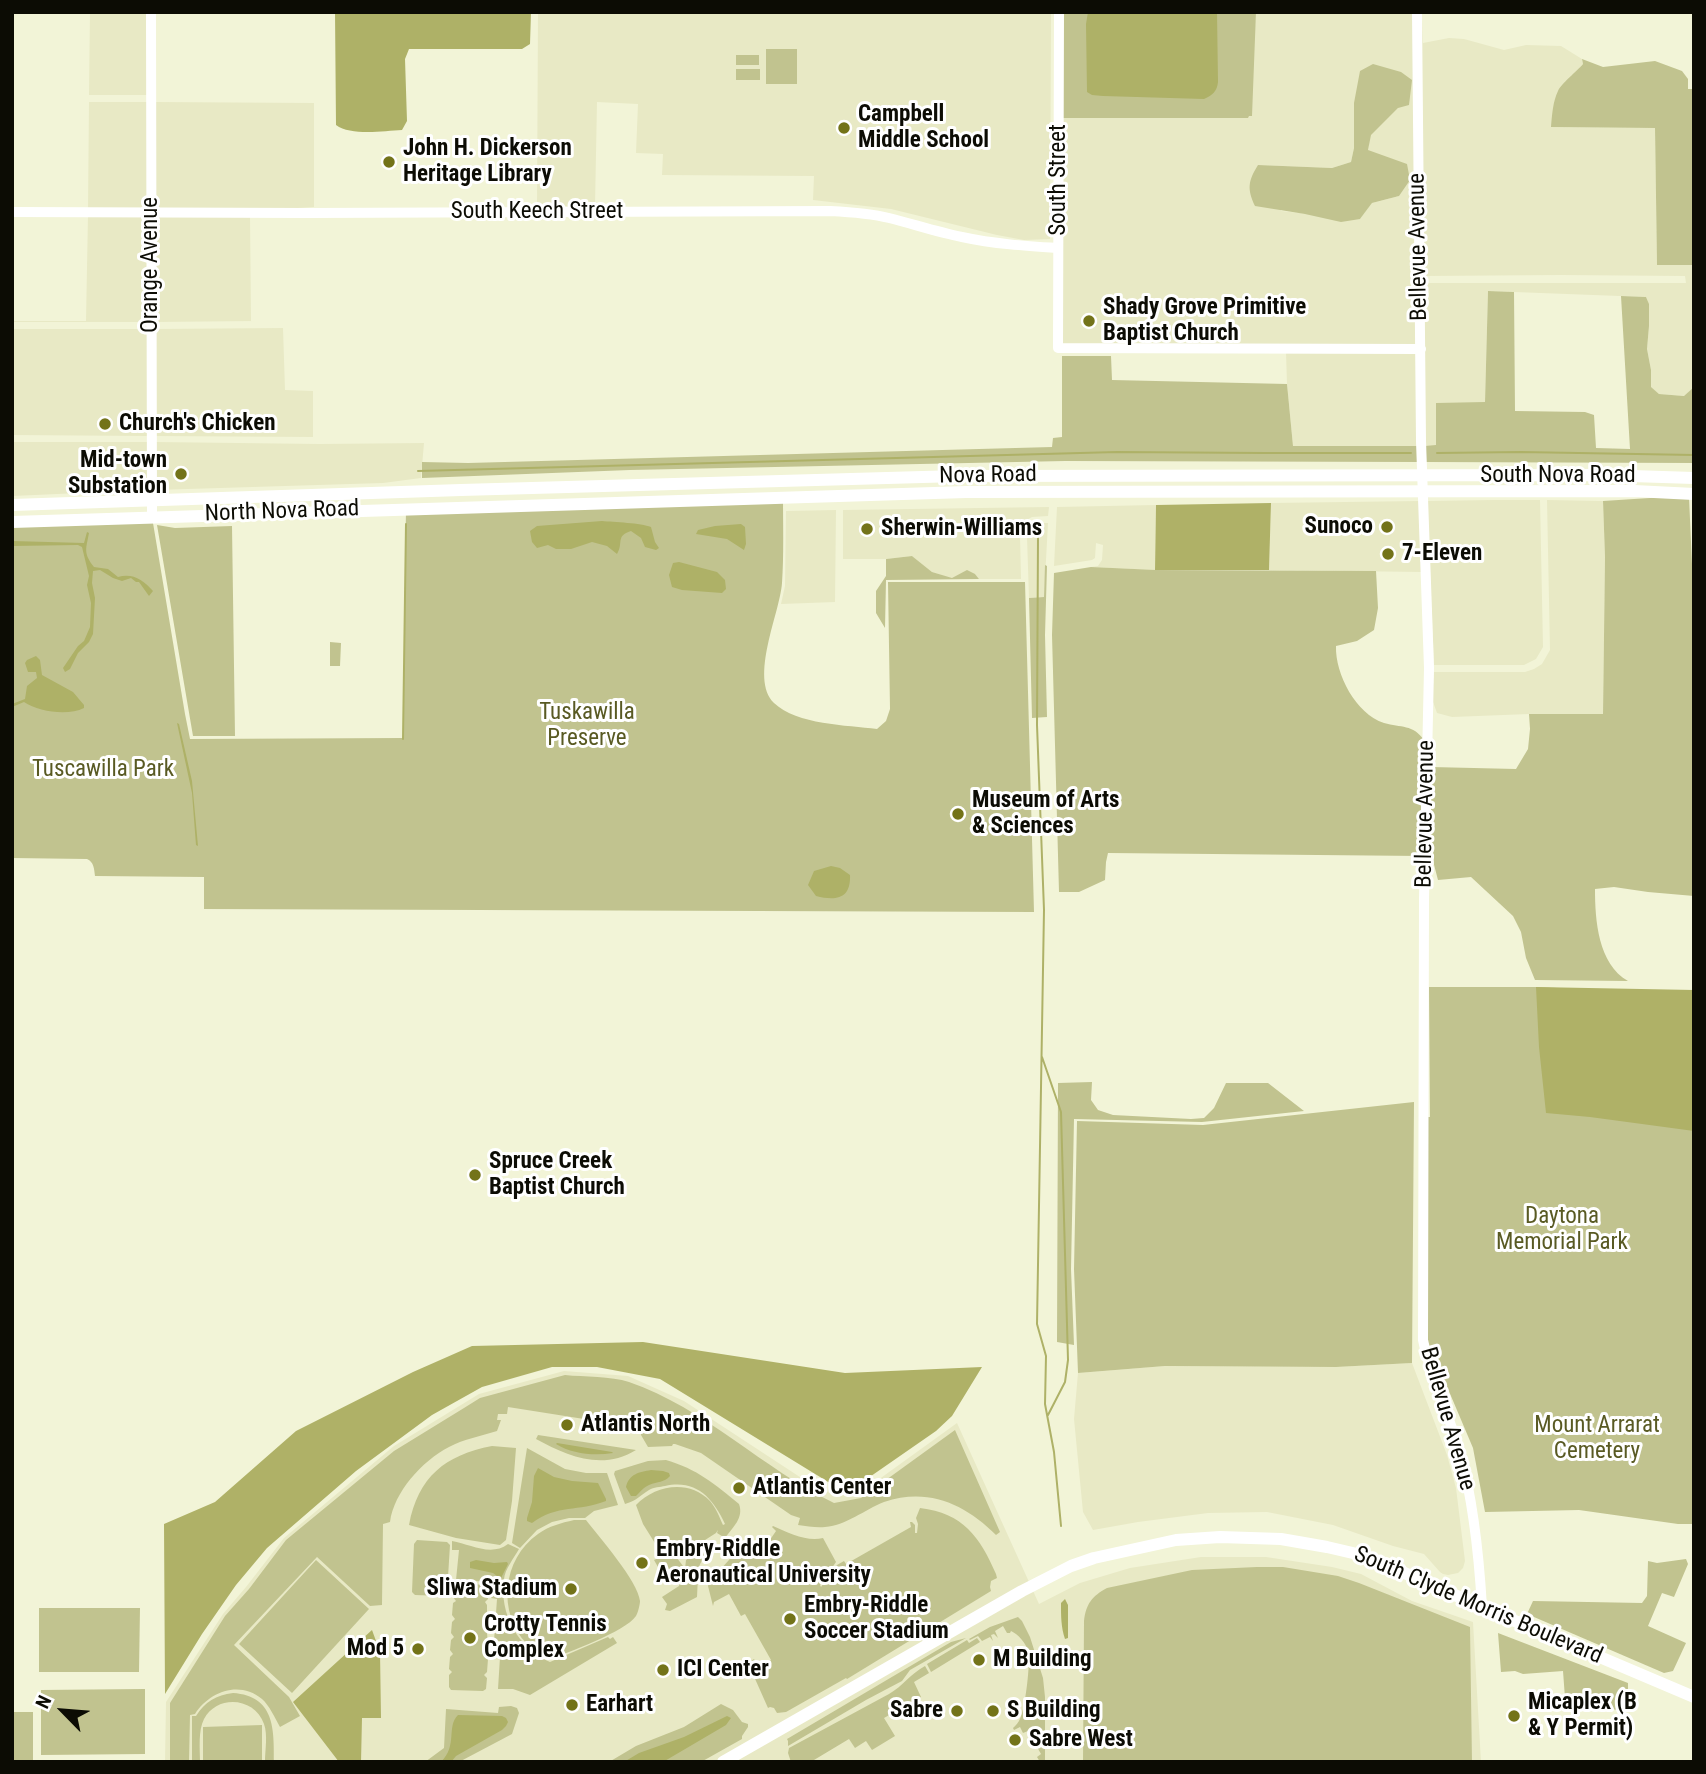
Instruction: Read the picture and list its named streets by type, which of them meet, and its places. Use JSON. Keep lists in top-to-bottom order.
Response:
{
  "streets": {
    "main road": [
      "Nova Road",
      "South Nova Road",
      "North Nova Road",
      "South Clyde Morris Boulevard"
    ],
    "street": [
      "South Street",
      "South Keech Street",
      "Bellevue Avenue",
      "Orange Avenue"
    ]
  },
  "crossings": [
    ["South Street", "South Keech Street"],
    ["South Street", "Bellevue Avenue"],
    ["South Keech Street", "Orange Avenue"],
    ["Bellevue Avenue", "Nova Road"],
    ["Bellevue Avenue", "South Nova Road"],
    ["Bellevue Avenue", "South Clyde Morris Boulevard"],
    ["Orange Avenue", "North Nova Road"],
    ["Nova Road", "South Nova Road"],
    ["Nova Road", "North Nova Road"]
  ],
  "parks": [
    "Tuskawilla Preserve",
    "Tuscawilla Park",
    "Daytona Memorial Park",
    "Mount Arrarat Cemetery"
  ],
  "places": [
    "Campbell Middle School",
    "John H. Dickerson Heritage Library",
    "Shady Grove Primitive Baptist Church",
    "Church's Chicken",
    "Mid-town Substation",
    "Sunoco",
    "Sherwin-Williams",
    "7-Eleven",
    "Museum of Arts & Sciences",
    "Spruce Creek Baptist Church",
    "Atlantis North",
    "Atlantis Center",
    "Embry-Riddle Aeronautical University",
    "Sliwa Stadium",
    "Embry-Riddle Soccer Stadium",
    "Crotty Tennis Complex",
    "Mod 5",
    "M Building",
    "ICI Center",
    "Earhart",
    "Sabre",
    "S Building",
    "Micaplex (B & Y Permit)",
    "Sabre West"
  ],
  "north": "top left"
}
